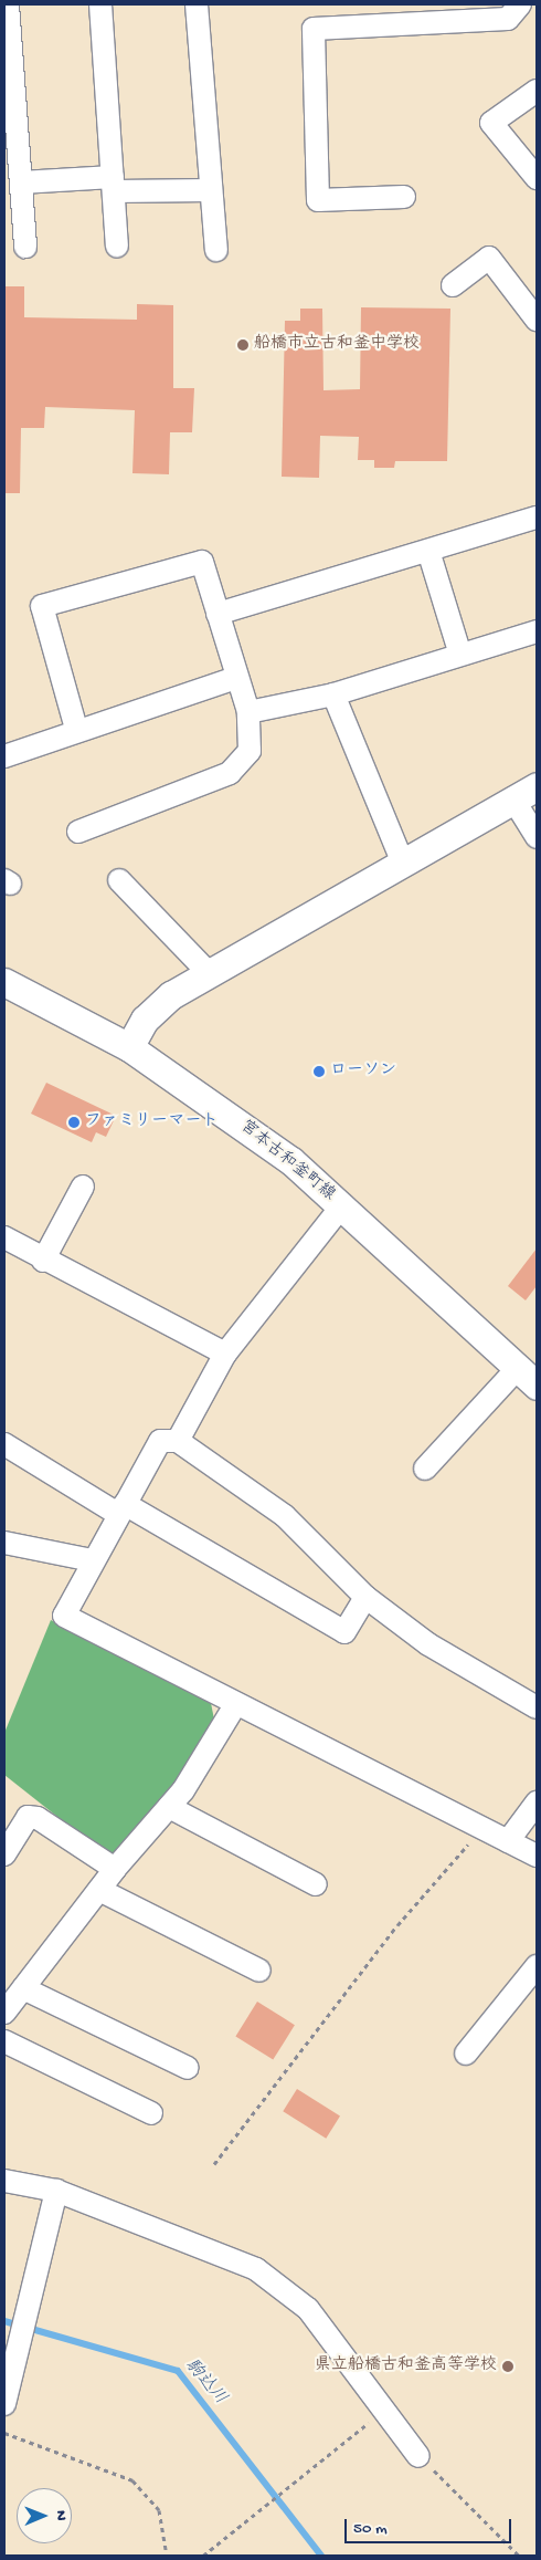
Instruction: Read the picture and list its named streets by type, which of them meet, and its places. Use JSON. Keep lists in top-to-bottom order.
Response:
{
  "streets": {
    "street": ["宮本古和釜町線"]
  },
  "water": ["駒込川"],
  "places": [
    "船橋市立古和釜中学校",
    "ローソン",
    "ファミリーマート",
    "県立船橋古和釜高等学校"
  ],
  "scale_bar": "50 m",
  "north": "right"
}
